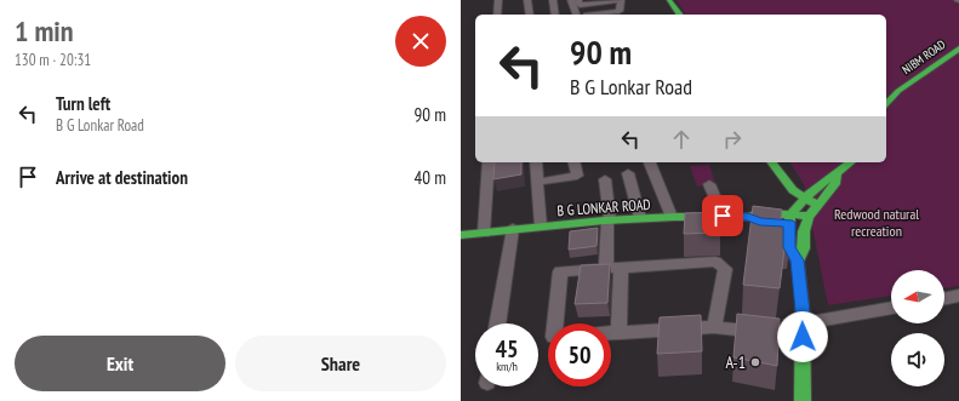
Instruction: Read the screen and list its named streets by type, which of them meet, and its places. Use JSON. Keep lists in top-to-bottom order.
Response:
{
  "streets": {
    "main road": ["NIBM ROAD", "B G LONKAR ROAD"]
  },
  "parks": ["Redwood natural recreation"],
  "places": ["A-1"],
  "north": "left",
  "page": {
    "heading": ["1 min", "130 m · 20:31"],
    "turn": ["90 m", "B G Lonkar Road"],
    "list": [
      {
        "name": "Turn left",
        "note": "B G Lonkar Road",
        "value": "90 m"
      },
      {
        "name": "Arrive at destination",
        "value": "40 m"
      }
    ],
    "speed": "45 km/h",
    "limit": "50",
    "buttons": ["Exit", "Share"]
  }
}
